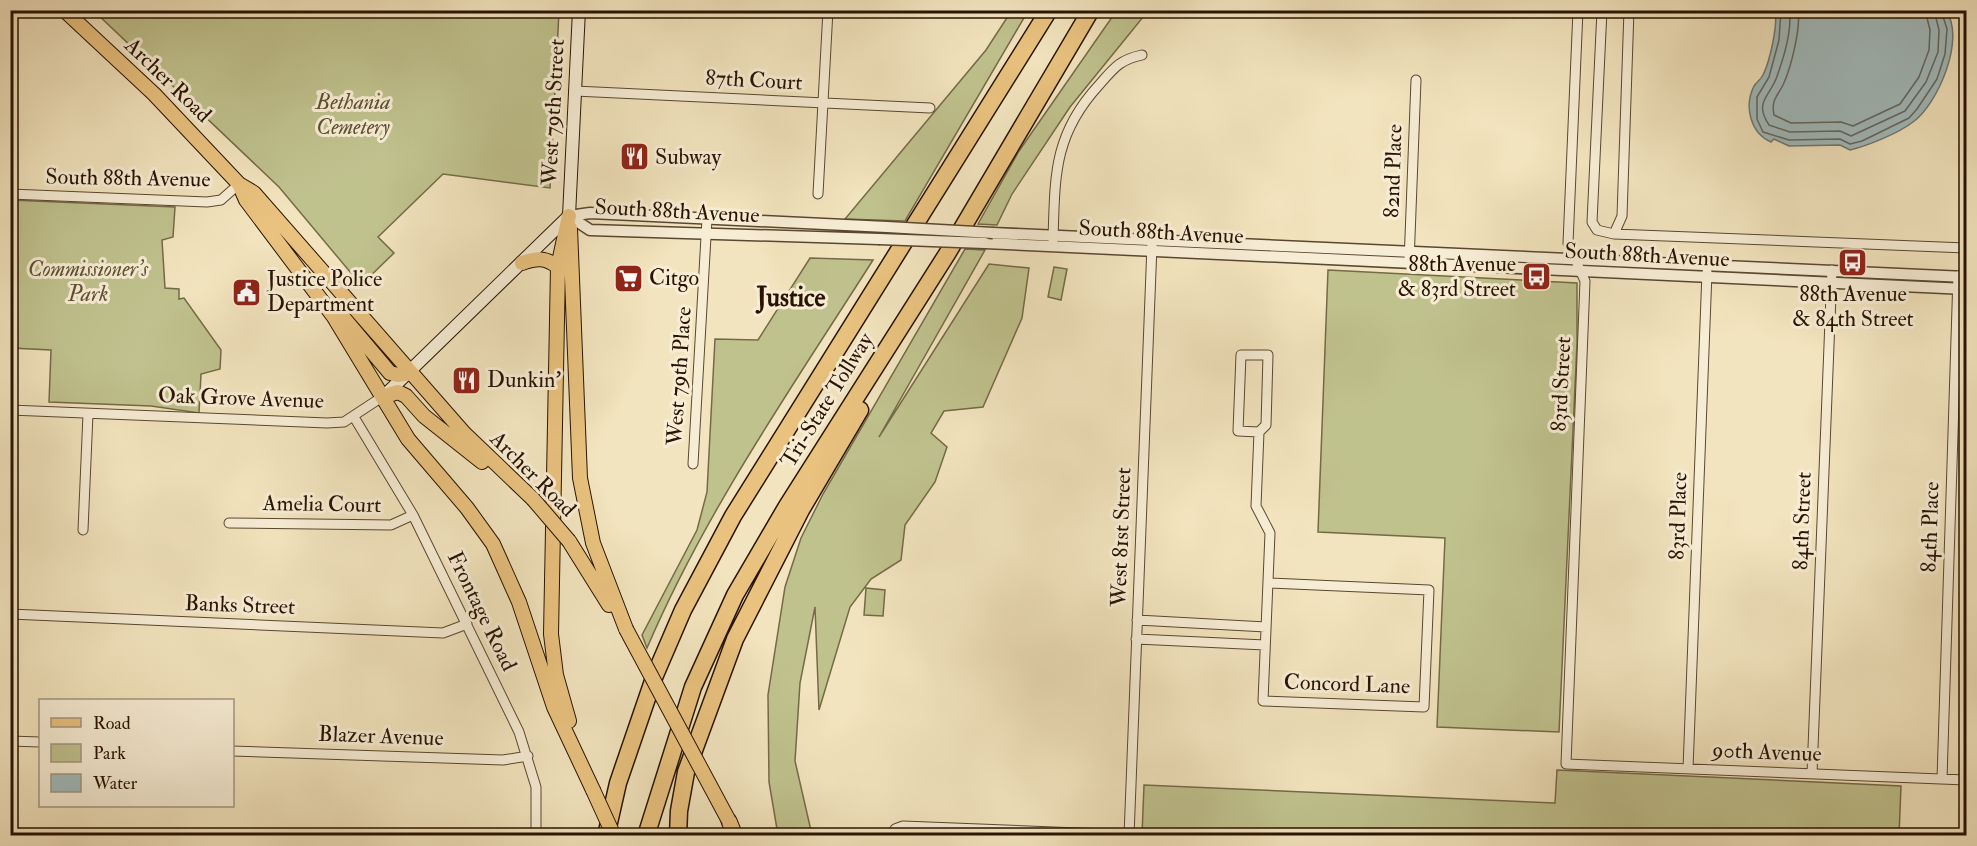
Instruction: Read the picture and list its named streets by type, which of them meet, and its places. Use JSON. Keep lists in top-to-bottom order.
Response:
{
  "streets": {
    "highway": ["Tri-State Tollway"],
    "main road": ["Archer Road", "West 79th Street", "Oak Grove Avenue"],
    "street": [
      "87th Court",
      "82nd Place",
      "South 88th Avenue",
      "West 79th Place",
      "83rd Street",
      "Amelia Court",
      "83rd Place",
      "84th Street",
      "84th Place",
      "West 81st Street",
      "Banks Street",
      "Frontage Road",
      "Concord Lane",
      "Blazer Avenue",
      "90th Avenue"
    ]
  },
  "crossings": [
    ["Archer Road", "South 88th Avenue"],
    ["Archer Road", "Oak Grove Avenue"],
    ["87th Court", "West 79th Street"],
    ["West 79th Street", "South 88th Avenue"],
    ["West 79th Street", "Oak Grove Avenue"],
    ["82nd Place", "South 88th Avenue"],
    ["South 88th Avenue", "West 79th Place"],
    ["South 88th Avenue", "83rd Street"],
    ["South 88th Avenue", "Oak Grove Avenue"],
    ["South 88th Avenue", "83rd Place"],
    ["South 88th Avenue", "84th Street"],
    ["South 88th Avenue", "84th Place"],
    ["South 88th Avenue", "West 81st Street"],
    ["83rd Street", "90th Avenue"],
    ["Oak Grove Avenue", "Frontage Road"],
    ["Amelia Court", "Frontage Road"],
    ["83rd Place", "90th Avenue"],
    ["84th Street", "90th Avenue"],
    ["84th Place", "90th Avenue"],
    ["West 81st Street", "Concord Lane"],
    ["Banks Street", "Frontage Road"],
    ["Frontage Road", "Blazer Avenue"]
  ],
  "districts": ["Justice"],
  "parks": ["Bethania Cemetery", "Commissioner's Park"],
  "places": {
    "restaurant": ["Subway", "Dunkin'"],
    "bus stop": ["88th Avenue & 84th Street", "88th Avenue & 83rd Street"],
    "supermarket": ["Citgo"],
    "public building": ["Justice Police Department"]
  },
  "legend": ["Road", "Park", "Water"]
}
